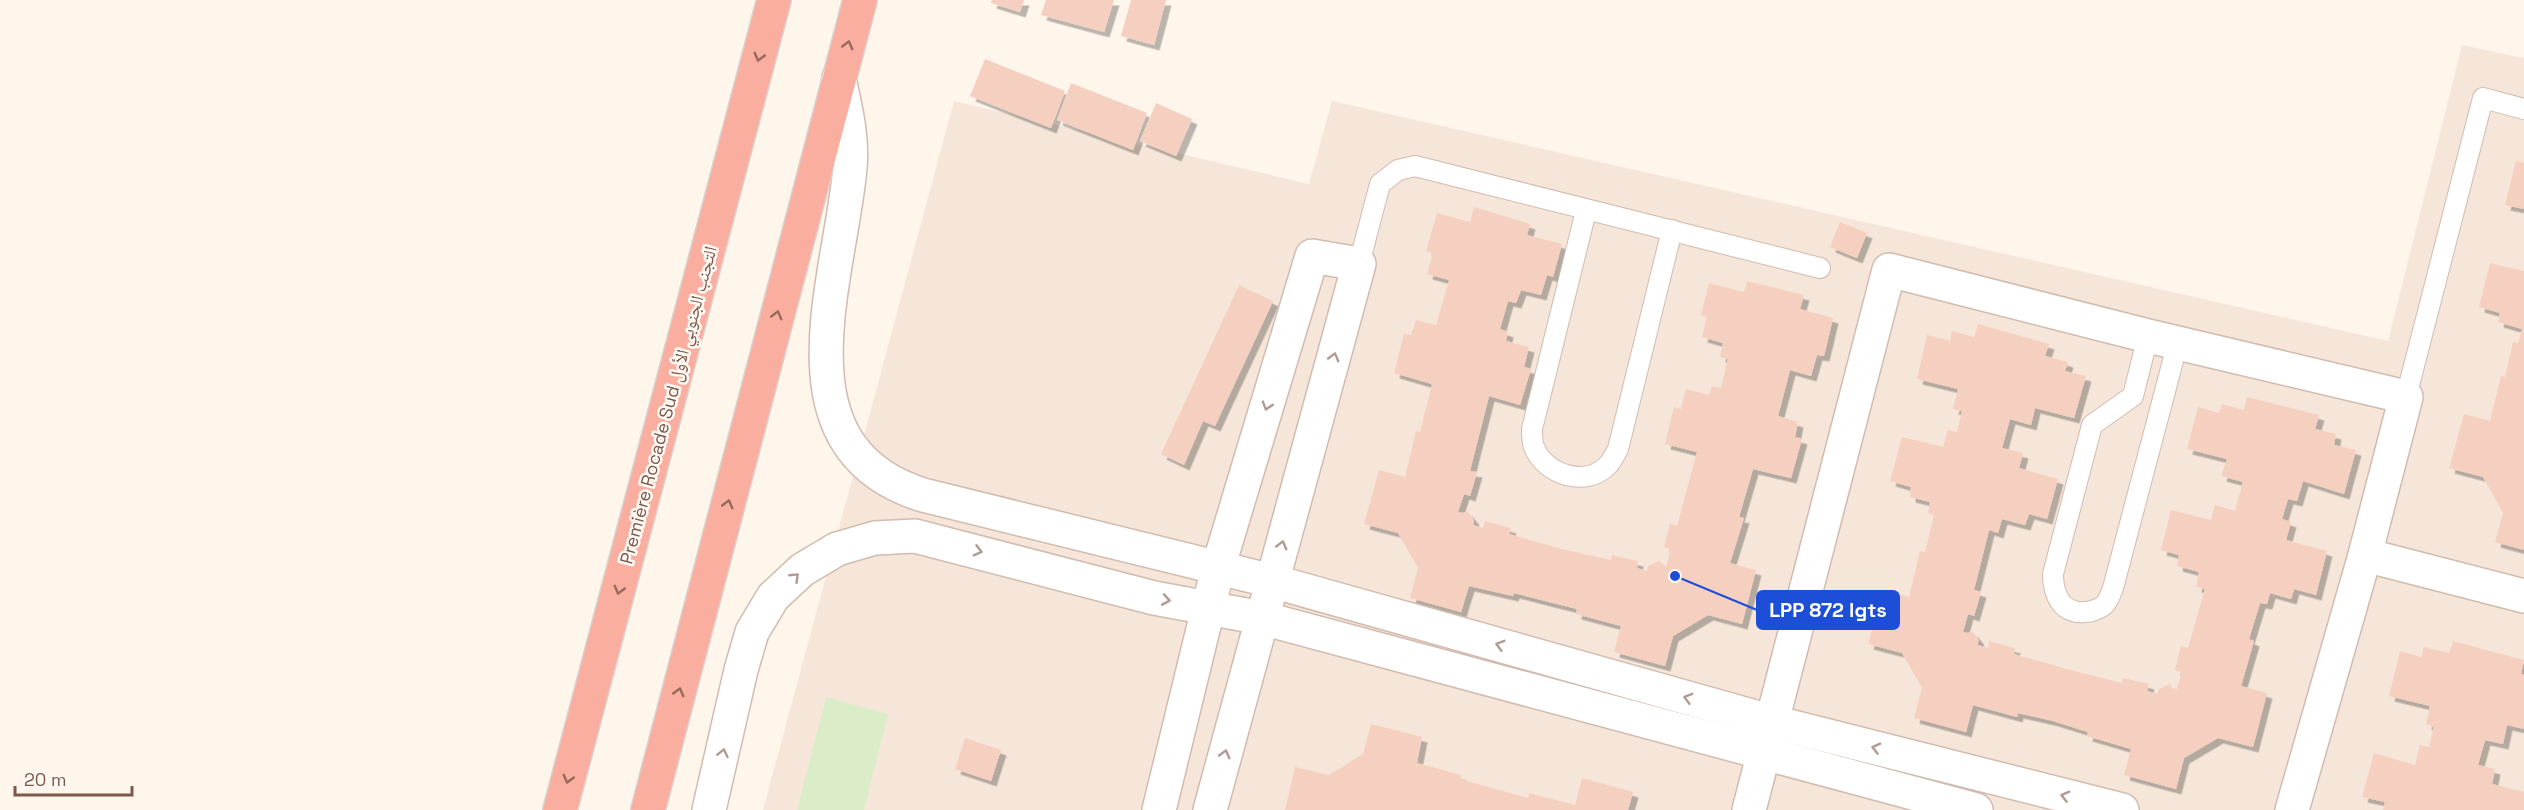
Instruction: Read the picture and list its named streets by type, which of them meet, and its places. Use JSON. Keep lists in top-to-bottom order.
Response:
{
  "streets": {
    "highway": ["Première Rocade Sud التجنب الجنوبي الأول"]
  },
  "places": ["LPP 872 lgts"],
  "scale_bar": "20 m"
}
